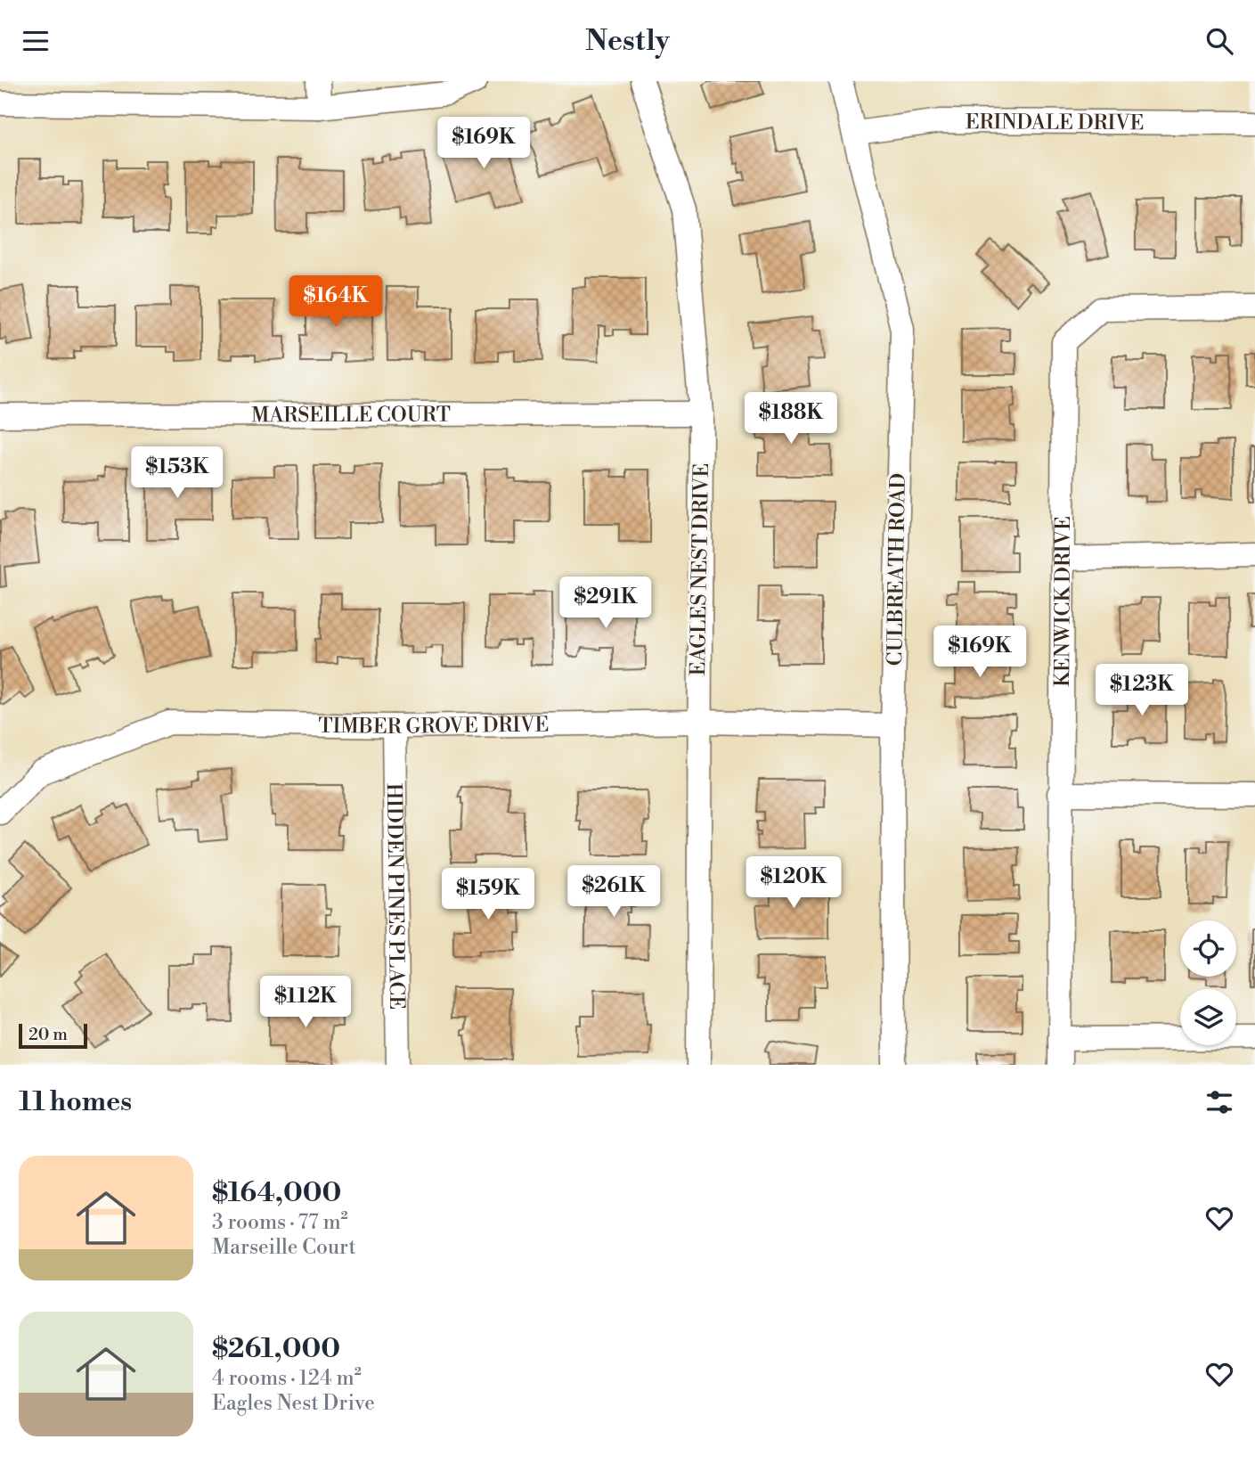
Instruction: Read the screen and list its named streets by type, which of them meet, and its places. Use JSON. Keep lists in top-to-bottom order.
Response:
{
  "streets": {
    "street": [
      "ERINDALE DRIVE",
      "MARSEILLE COURT",
      "EAGLES NEST DRIVE",
      "CULBREATH ROAD",
      "KENWICK DRIVE",
      "TIMBER GROVE DRIVE",
      "HIDDEN PINES PLACE"
    ]
  },
  "crossings": [
    ["ERINDALE DRIVE", "CULBREATH ROAD"],
    ["MARSEILLE COURT", "EAGLES NEST DRIVE"],
    ["EAGLES NEST DRIVE", "TIMBER GROVE DRIVE"],
    ["CULBREATH ROAD", "TIMBER GROVE DRIVE"],
    ["TIMBER GROVE DRIVE", "HIDDEN PINES PLACE"]
  ],
  "scale_bar": "20 m",
  "page": {
    "header": "Nestly",
    "price": [
      "$169K",
      "$164K",
      "$188K",
      "$153K",
      "$291K",
      "$169K",
      "$123K",
      "$120K",
      "$261K",
      "$159K",
      "$112K"
    ],
    "scale": "20 m",
    "heading": "11 homes",
    "list": [
      {
        "name": "$164,000",
        "note": "3 rooms · 77 m² · Marseille Court"
      },
      {
        "name": "$261,000",
        "note": "4 rooms · 124 m² · Eagles Nest Drive"
      }
    ]
  }
}
